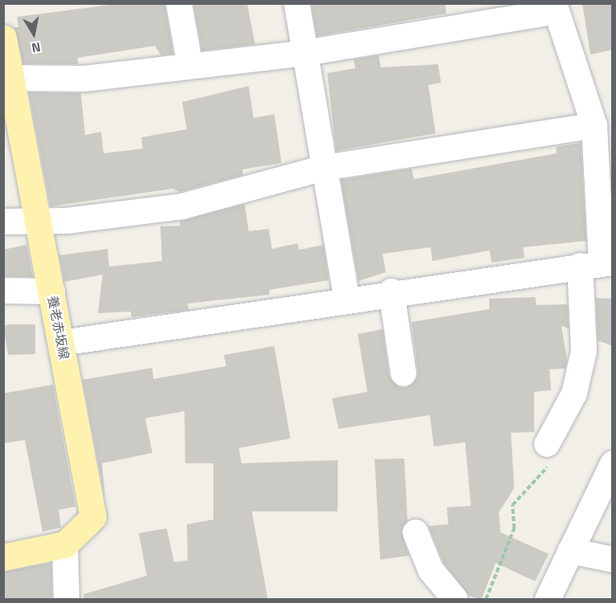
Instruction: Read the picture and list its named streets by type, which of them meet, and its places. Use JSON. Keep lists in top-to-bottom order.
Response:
{
  "streets": {
    "main road": ["養老赤坂線"]
  },
  "north": "bottom"
}
